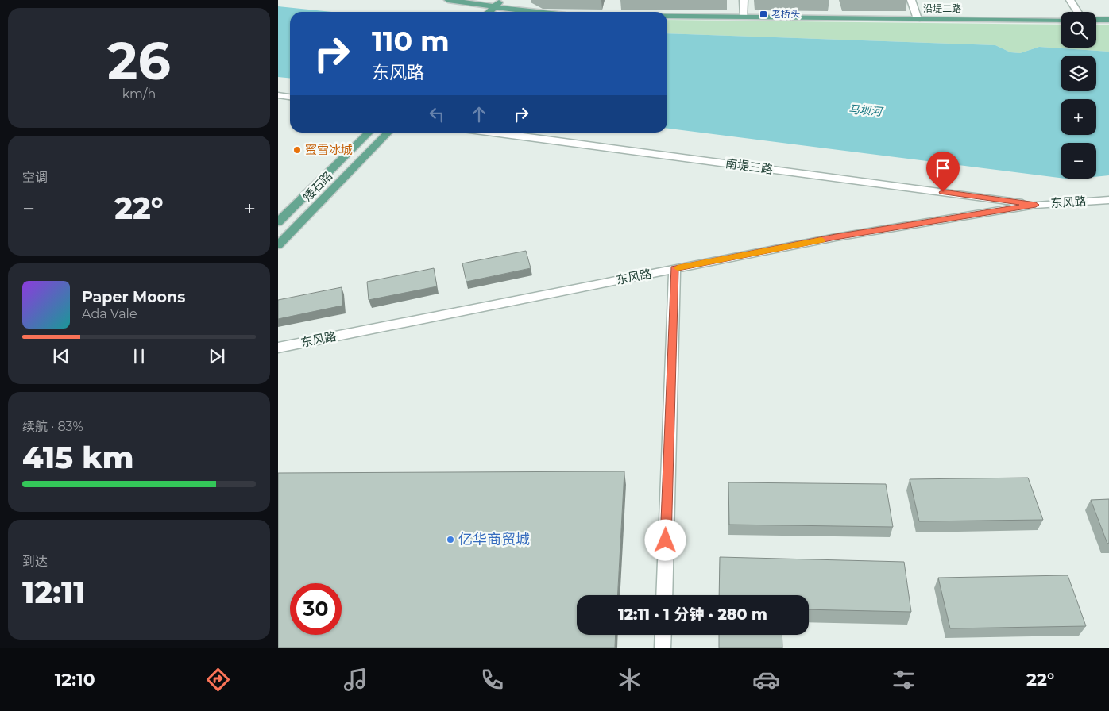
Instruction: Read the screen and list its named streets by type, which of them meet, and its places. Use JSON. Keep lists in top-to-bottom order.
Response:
{
  "streets": {
    "main road": ["沿堤二路", "矮石路"],
    "street": ["南堤三路", "东风路"]
  },
  "crossings": [
    ["南堤三路", "东风路"]
  ],
  "water": ["马坝河"],
  "places": {
    "transit": ["老桥头"],
    "other": ["蜜雪冰城", "亿华商贸城"]
  },
  "page": {
    "tile": [
      ["26", "km/h"],
      "空调",
      ["续航 · 83%", "415 km"],
      ["到达", "12:11"]
    ],
    "map_buttons": ["+", "−"],
    "turn": ["110 m", "东风路"],
    "heat": ["−", "22°", "+"],
    "song": ["Paper Moons", "Ada Vale"],
    "limit": "30",
    "trip": "12:11 · 1 分钟 · 280 m",
    "tabs": ["12:10", "22°"]
  }
}
